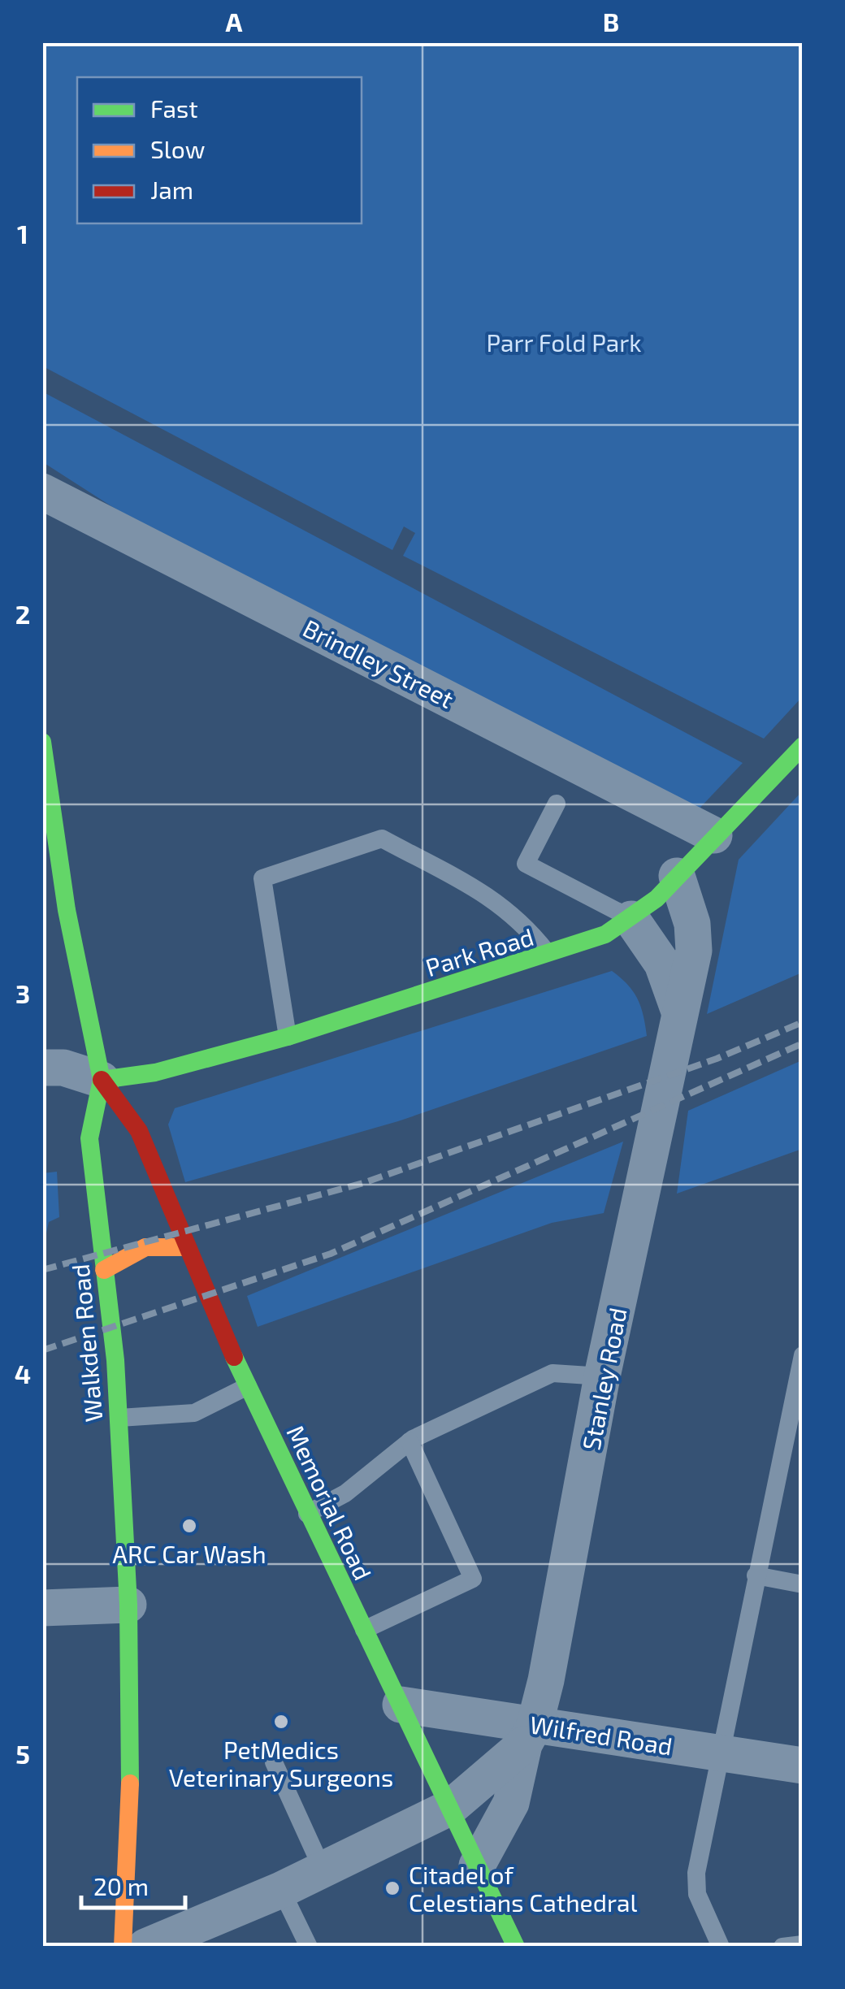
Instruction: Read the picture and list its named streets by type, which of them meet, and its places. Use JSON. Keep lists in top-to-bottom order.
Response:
{
  "streets": {
    "main road": ["Park Road", "Walkden Road", "Memorial Road"],
    "street": ["Brindley Street", "Stanley Road", "Wilfred Road"]
  },
  "crossings": [
    ["Brindley Street", "Park Road"],
    ["Park Road", "Walkden Road"],
    ["Park Road", "Stanley Road"],
    ["Park Road", "Memorial Road"],
    ["Walkden Road", "Memorial Road"],
    ["Stanley Road", "Memorial Road"],
    ["Stanley Road", "Wilfred Road"],
    ["Memorial Road", "Wilfred Road"]
  ],
  "parks": ["Parr Fold Park"],
  "places": ["ARC Car Wash", "PetMedics Veterinary Surgeons", "Citadel of Celestians Cathedral"],
  "legend": ["Fast", "Slow", "Jam"],
  "scale_bar": "20 m",
  "grid": {
    "columns": ["A", "B"],
    "rows": [
      "1",
      "2",
      "3",
      "4",
      "5"
    ]
  }
}
